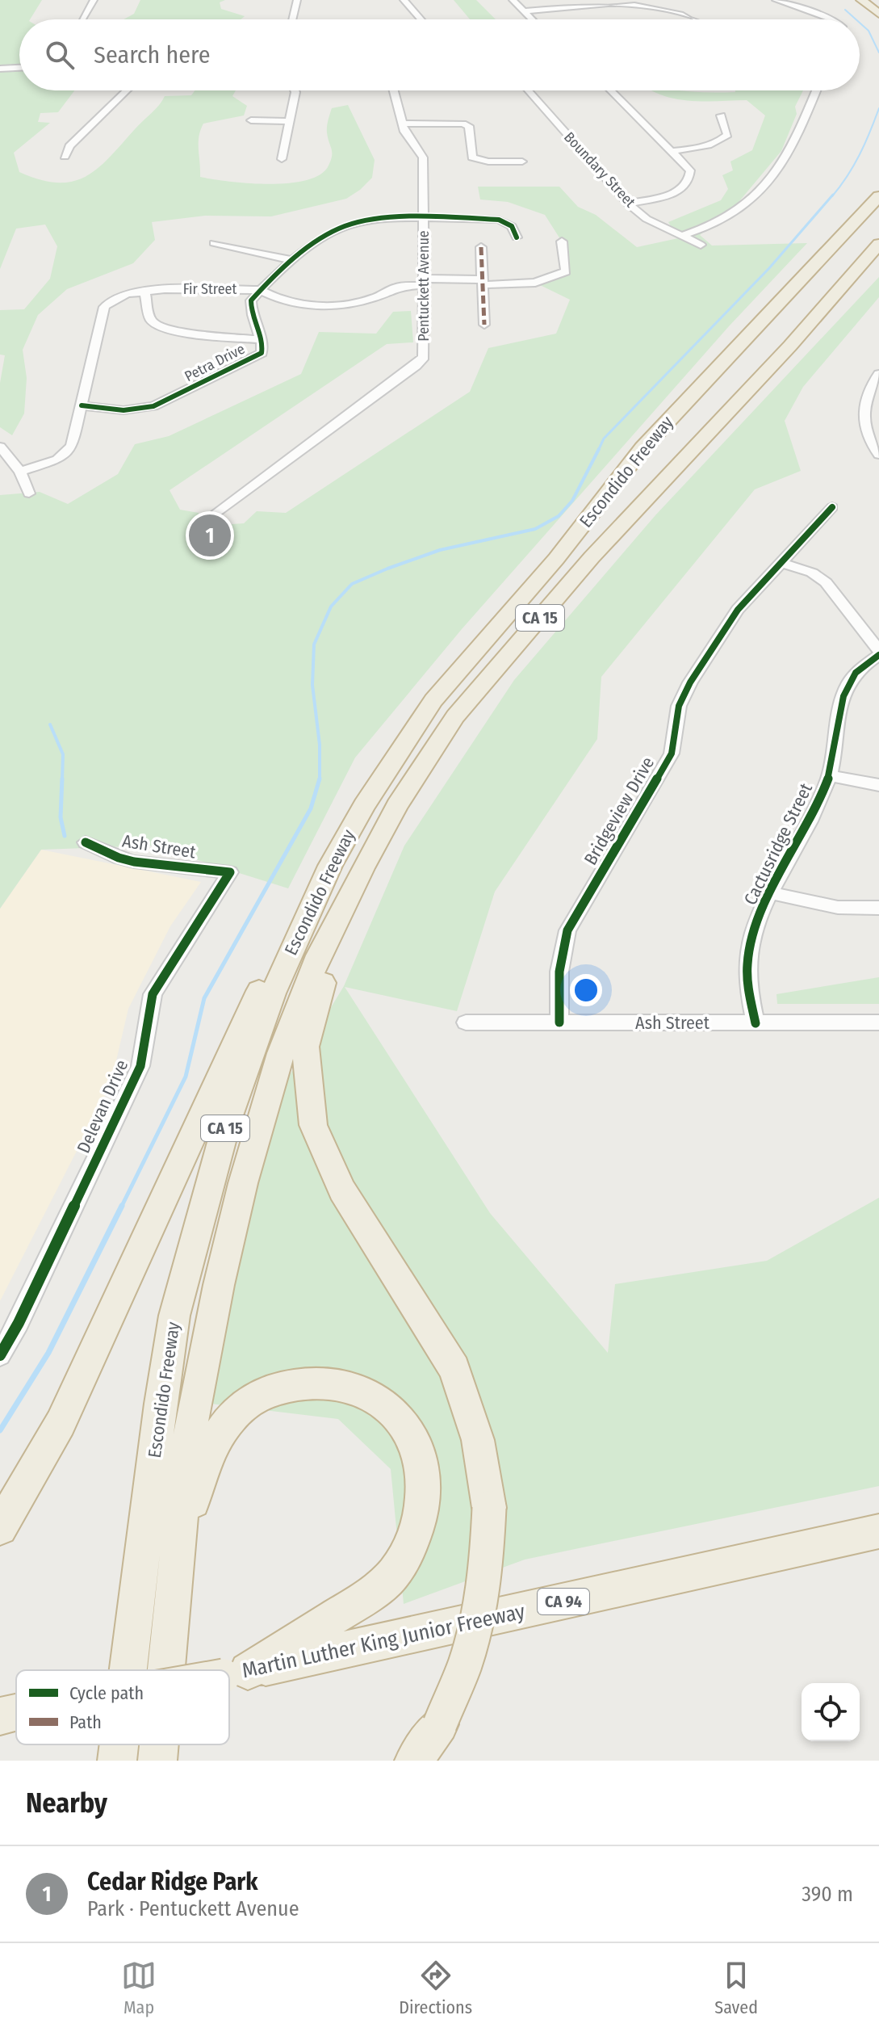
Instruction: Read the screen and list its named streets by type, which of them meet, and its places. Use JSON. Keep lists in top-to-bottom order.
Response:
{
  "streets": {
    "highway": [
      "Escondido Freeway",
      "CA 15",
      "CA 94",
      "Martin Luther King Junior Freeway"
    ],
    "street": [
      "Boundary Street",
      "Pentuckett Avenue",
      "Fir Street",
      "Petra Drive",
      "Bridgeview Drive",
      "Cactusridge Street",
      "Ash Street",
      "Delevan Drive"
    ]
  },
  "crossings": [
    ["Pentuckett Avenue", "Fir Street"],
    ["Fir Street", "Petra Drive"],
    ["Bridgeview Drive", "Ash Street"],
    ["Cactusridge Street", "Ash Street"],
    ["Ash Street", "Delevan Drive"]
  ],
  "legend": ["Cycle path", "Path"],
  "page": {
    "search": "Search here",
    "pins": "1",
    "heading": "Nearby",
    "list": [
      {
        "mark": "1",
        "name": "Cedar Ridge Park",
        "note": "Park · Pentuckett Avenue",
        "value": "390 m"
      }
    ],
    "nav": ["Map", "Directions", "Saved"]
  }
}
